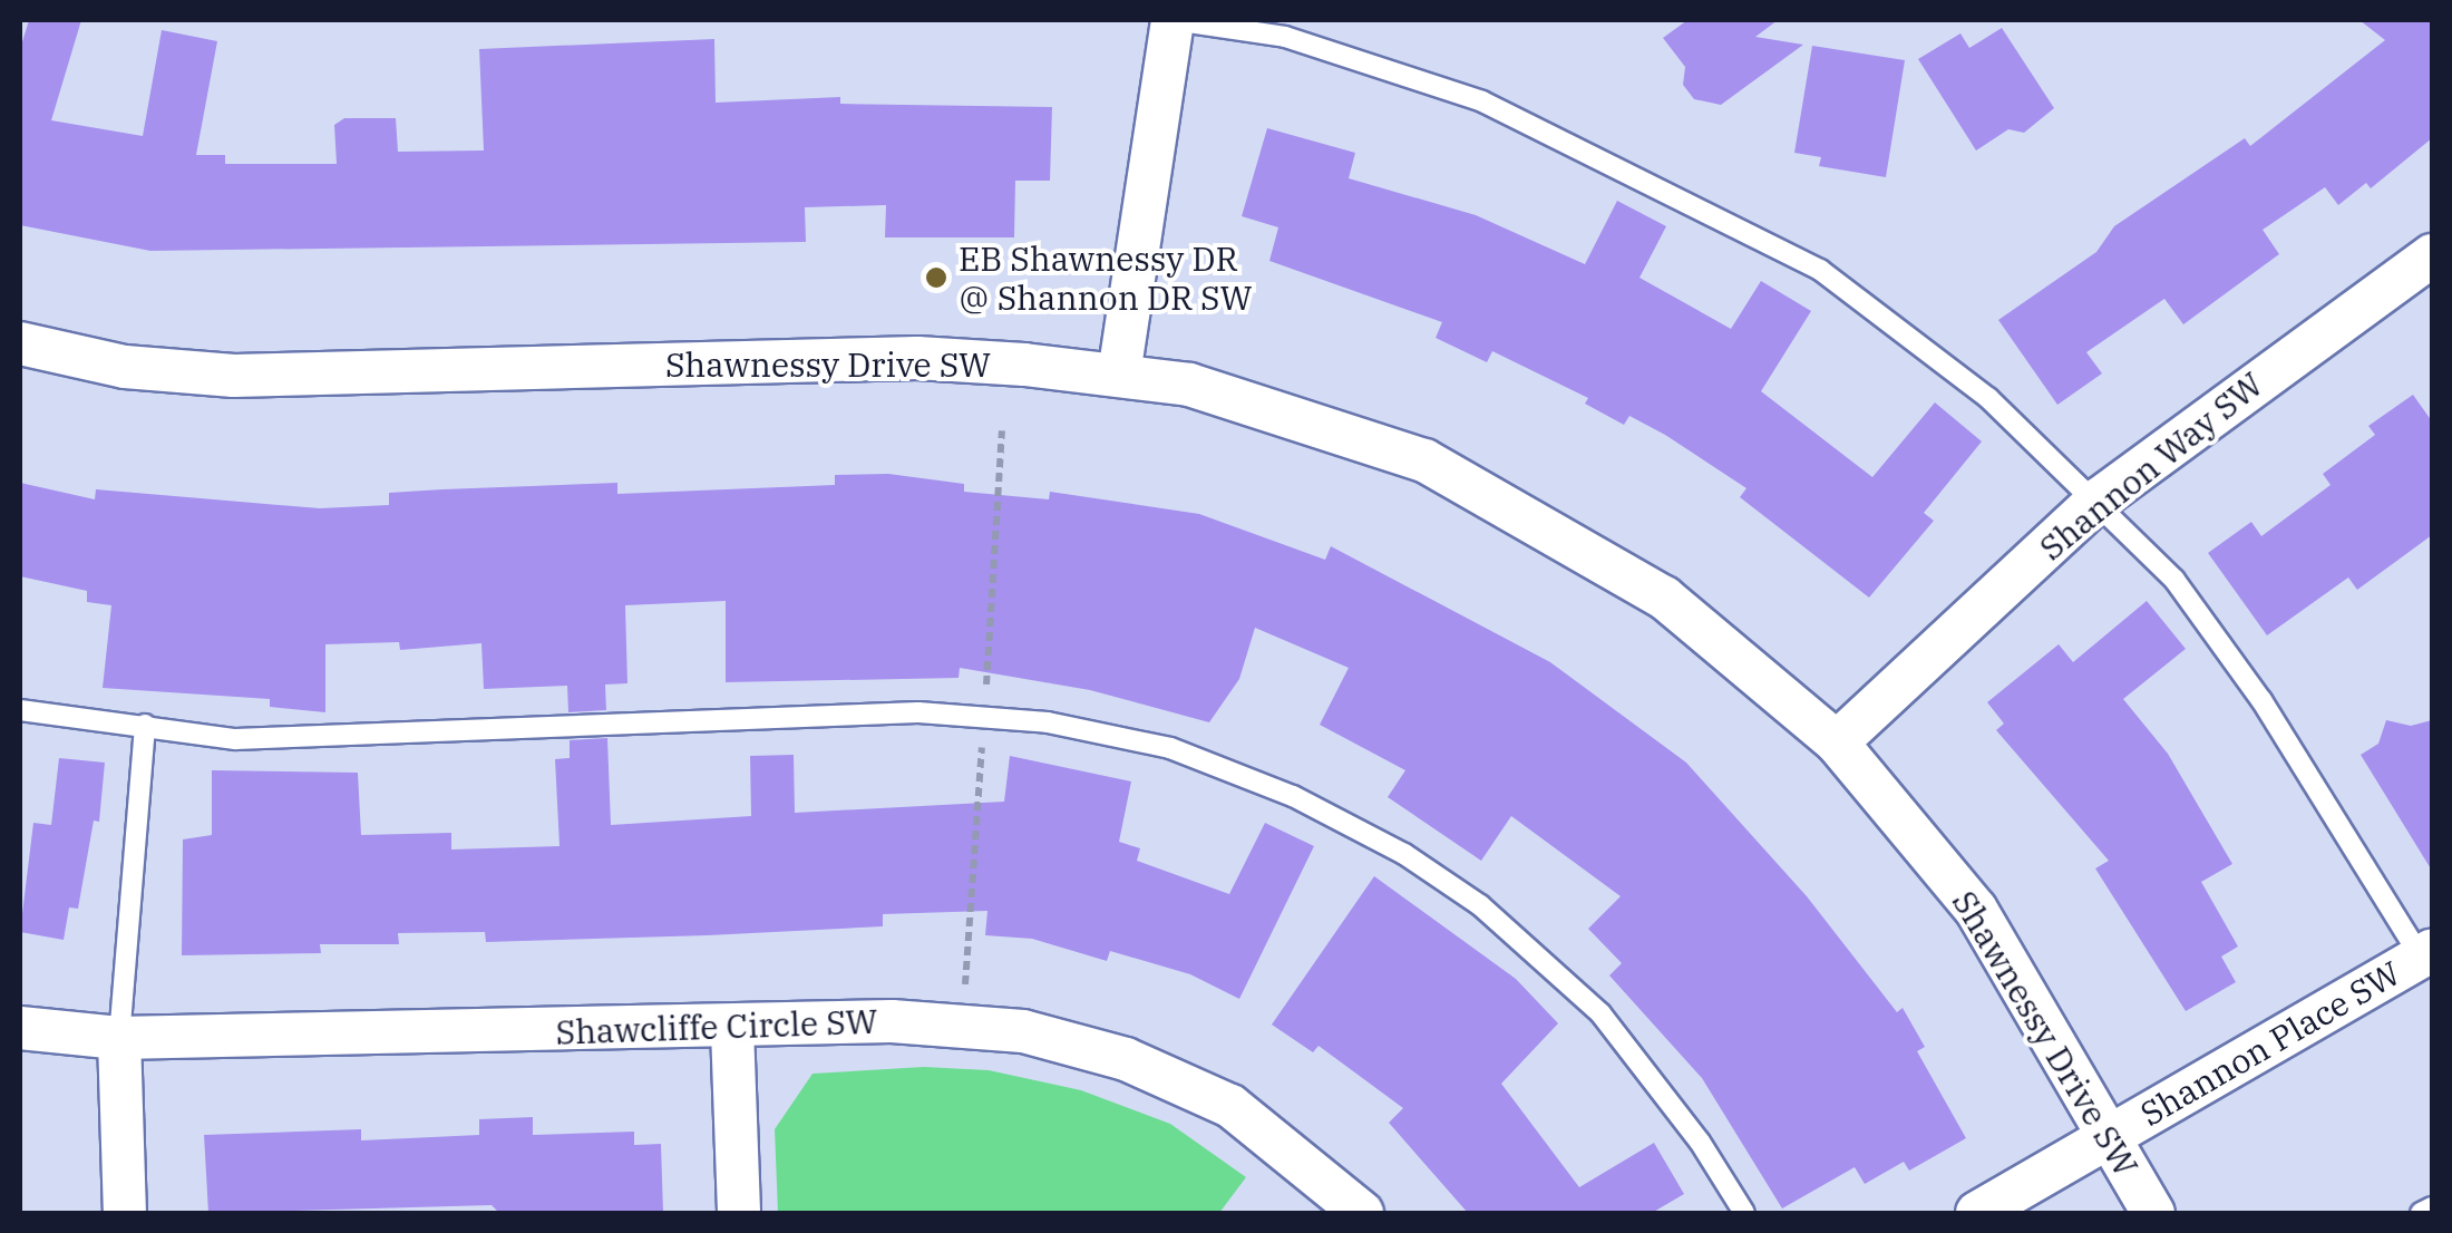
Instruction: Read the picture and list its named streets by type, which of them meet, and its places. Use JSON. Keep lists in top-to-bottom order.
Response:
{
  "streets": {
    "street": [
      "Shawnessy Drive SW",
      "Shannon Way SW",
      "Shawcliffe Circle SW",
      "Shannon Place SW"
    ]
  },
  "crossings": [
    ["Shawnessy Drive SW", "Shannon Way SW"],
    ["Shawnessy Drive SW", "Shannon Place SW"]
  ],
  "places": ["EB Shawnessy DR @ Shannon DR SW"]
}
